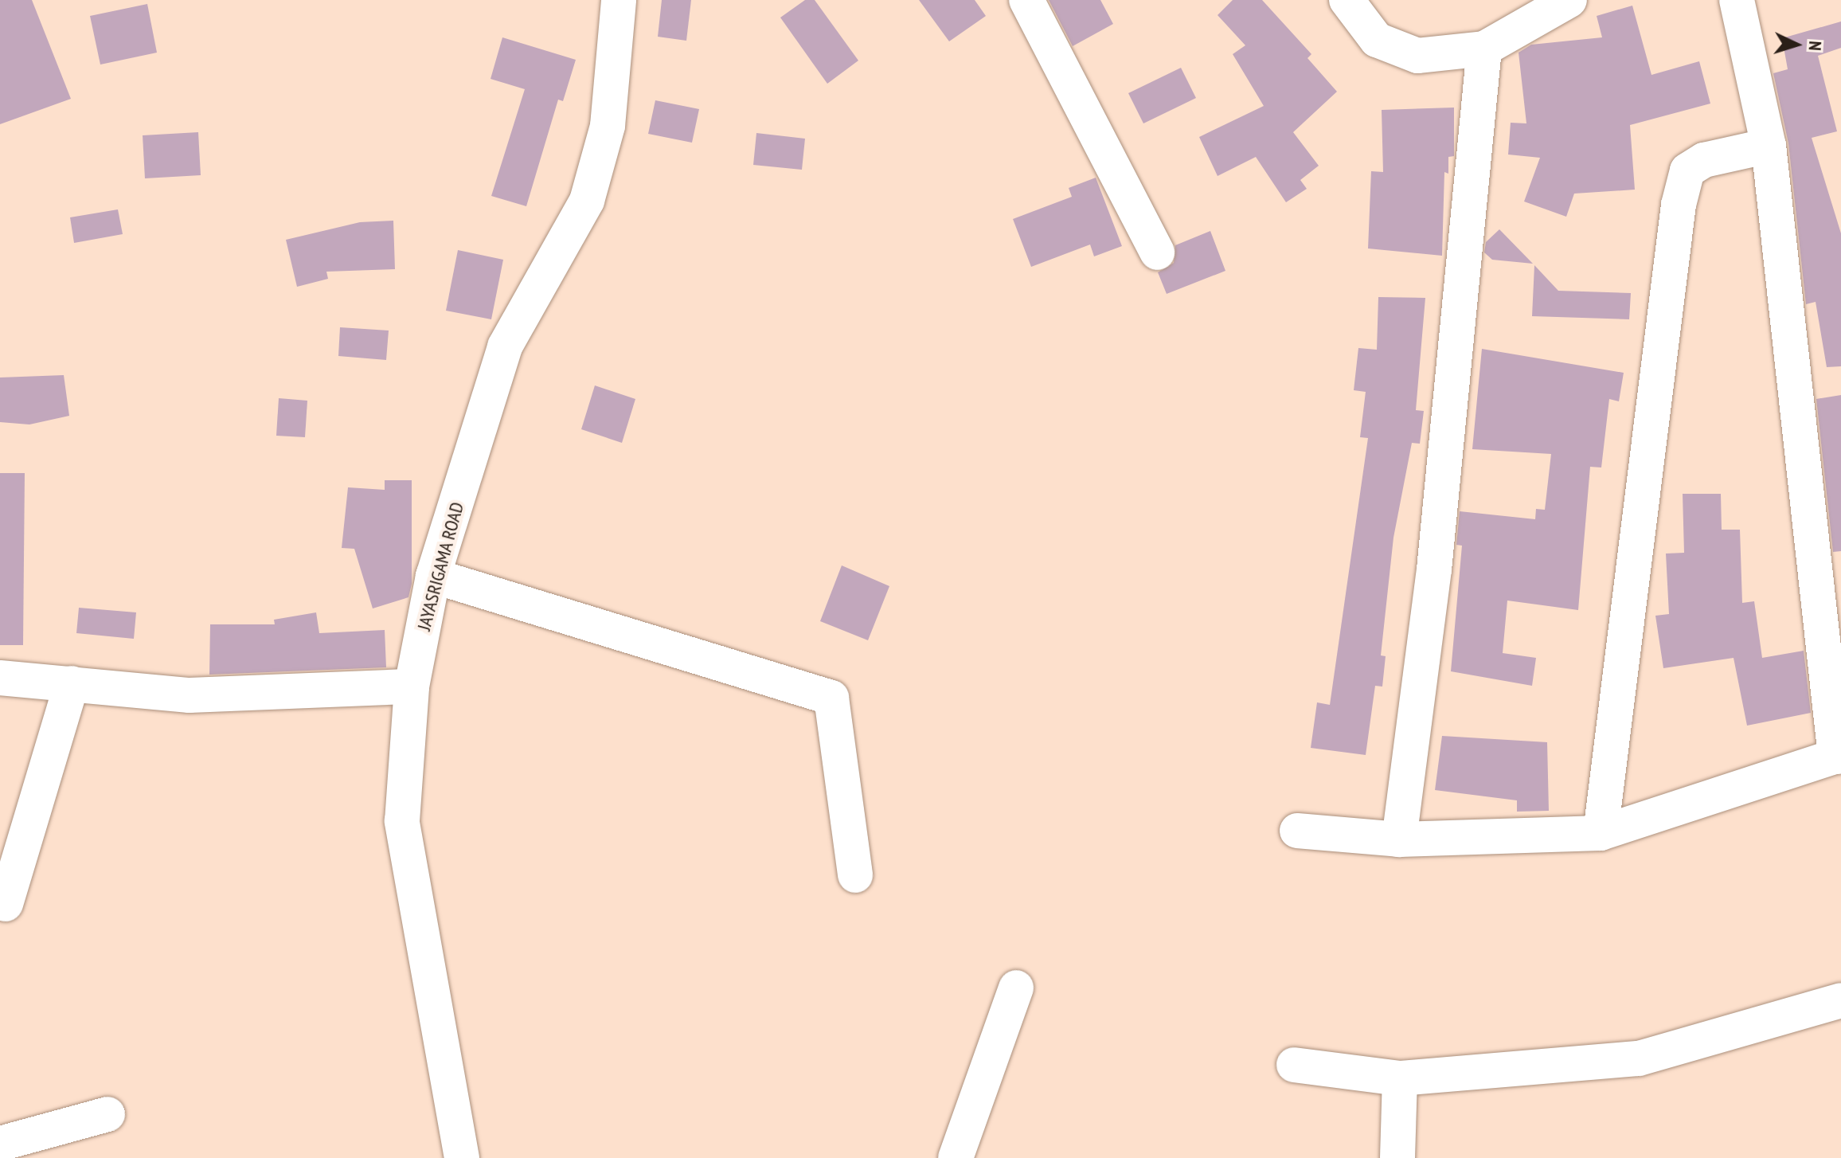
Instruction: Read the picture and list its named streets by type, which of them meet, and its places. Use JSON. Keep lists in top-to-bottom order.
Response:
{
  "streets": {
    "street": ["JAYASRIGAMA ROAD"]
  },
  "north": "right"
}
